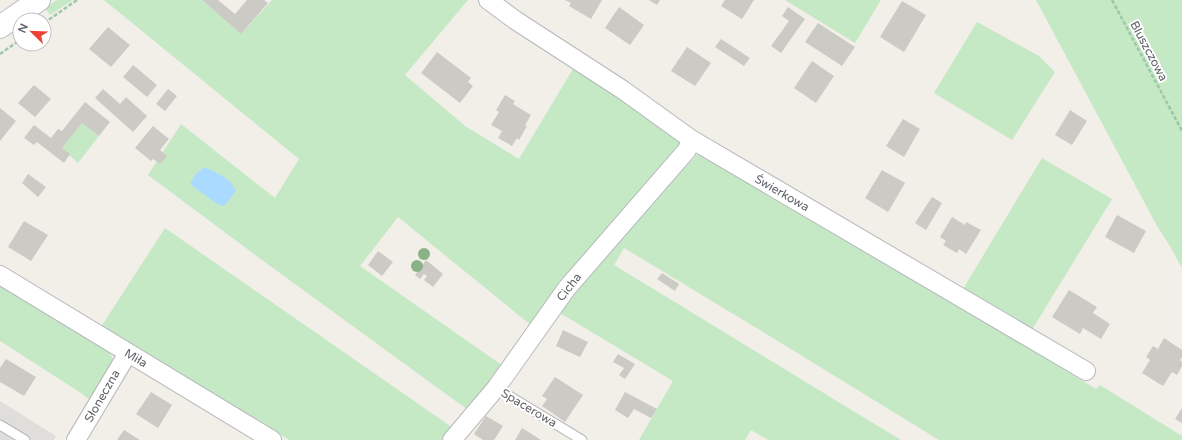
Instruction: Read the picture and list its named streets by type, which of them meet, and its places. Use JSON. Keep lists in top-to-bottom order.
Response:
{
  "streets": {
    "street": [
      "Świerkowa",
      "Cicha",
      "Miła",
      "Słoneczna"
    ],
    "lane": ["Spacerowa"],
    "path": ["Bluszczowa"]
  },
  "crossings": [
    ["Świerkowa", "Cicha"],
    ["Cicha", "Spacerowa"],
    ["Miła", "Słoneczna"]
  ],
  "north": "top left"
}
